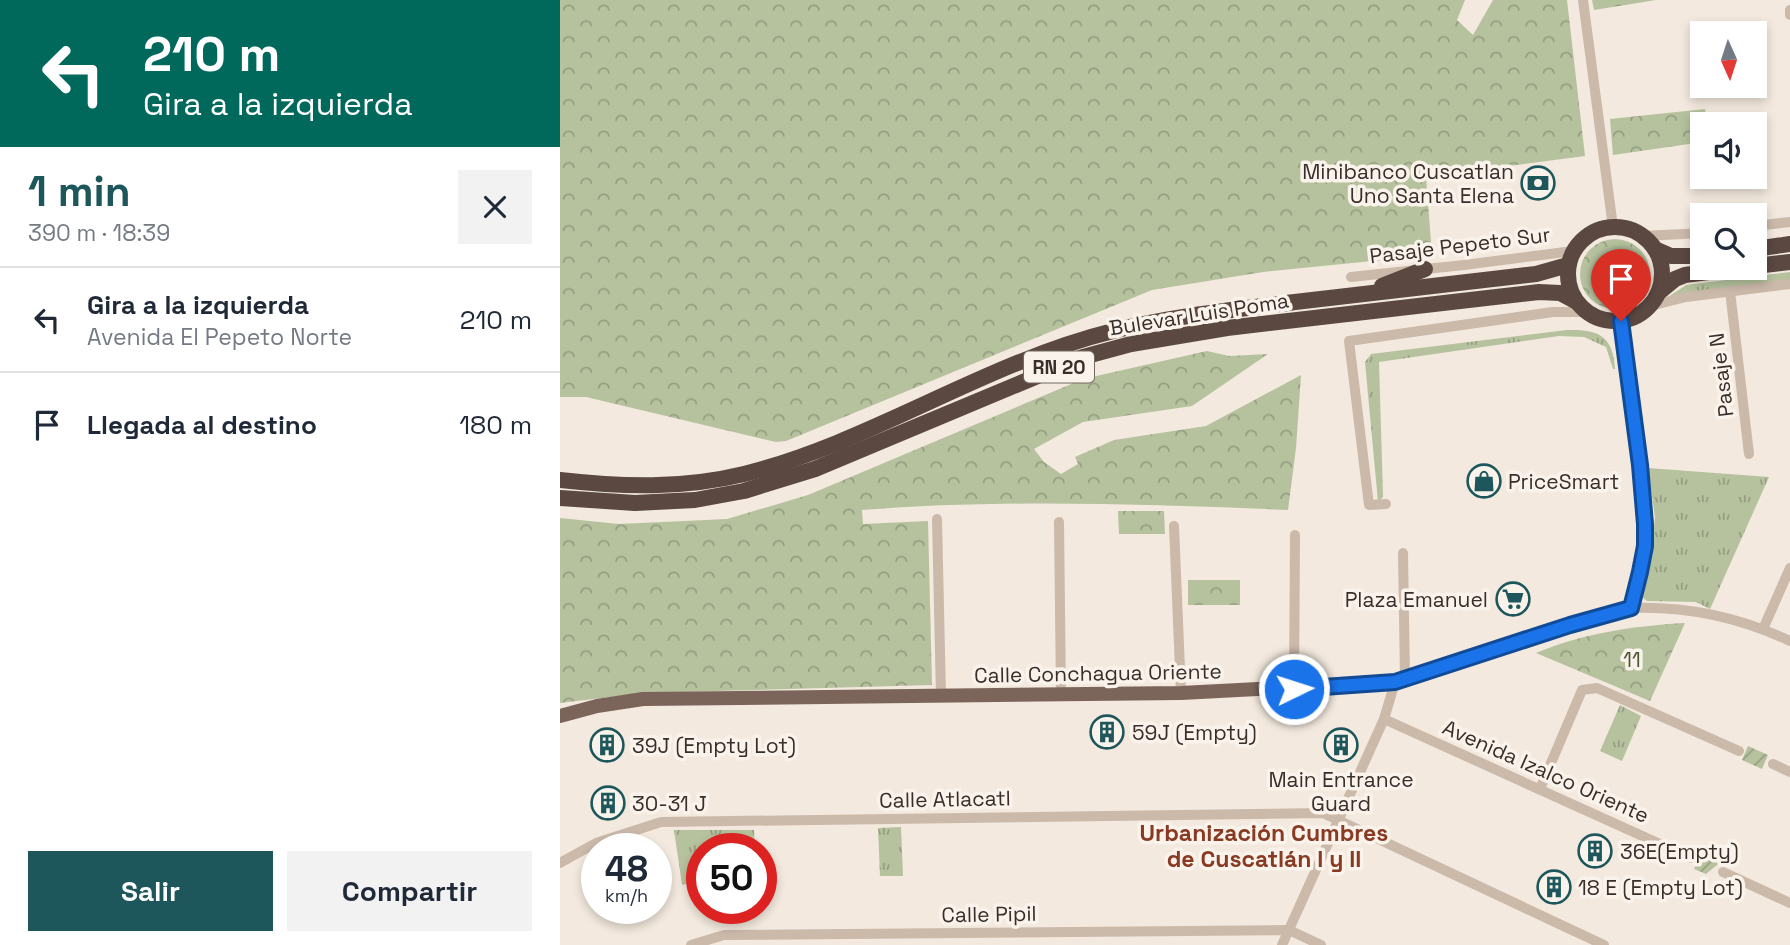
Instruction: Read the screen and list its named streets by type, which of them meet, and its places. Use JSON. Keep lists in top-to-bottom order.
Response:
{
  "streets": {
    "highway": ["Bulevar Luis Poma", "RN 20"],
    "main road": ["Calle Conchagua Oriente"],
    "street": [
      "Pasaje Pepeto Sur",
      "Pasaje N",
      "Avenida Izalco Oriente",
      "Calle Atlacatl",
      "Calle Pipil"
    ]
  },
  "crossings": [
    ["Pasaje Pepeto Sur", "Bulevar Luis Poma"],
    ["Pasaje Pepeto Sur", "RN 20"],
    ["Bulevar Luis Poma", "RN 20"]
  ],
  "districts": ["Urbanización Cumbres de Cuscatlán I y II"],
  "parks": ["11"],
  "places": {
    "bank": ["Minibanco Cuscatlan Uno Santa Elena"],
    "shop": ["PriceSmart"],
    "supermarket": ["Plaza Emanuel"],
    "building": [
      "59J (Empty)",
      "39J (Empty Lot)",
      "Main Entrance Guard",
      "30-31 J",
      "36E(Empty)",
      "18 E (Empty Lot)"
    ]
  },
  "north": "bottom",
  "page": {
    "turn": ["210 m", "Gira a la izquierda"],
    "heading": ["1 min", "390 m · 18:39"],
    "list": [
      {
        "name": "Gira a la izquierda",
        "note": "Avenida El Pepeto Norte",
        "value": "210 m"
      },
      {
        "name": "Llegada al destino",
        "value": "180 m"
      }
    ],
    "speed": "48 km/h",
    "limit": "50",
    "buttons": ["Salir", "Compartir"]
  }
}
